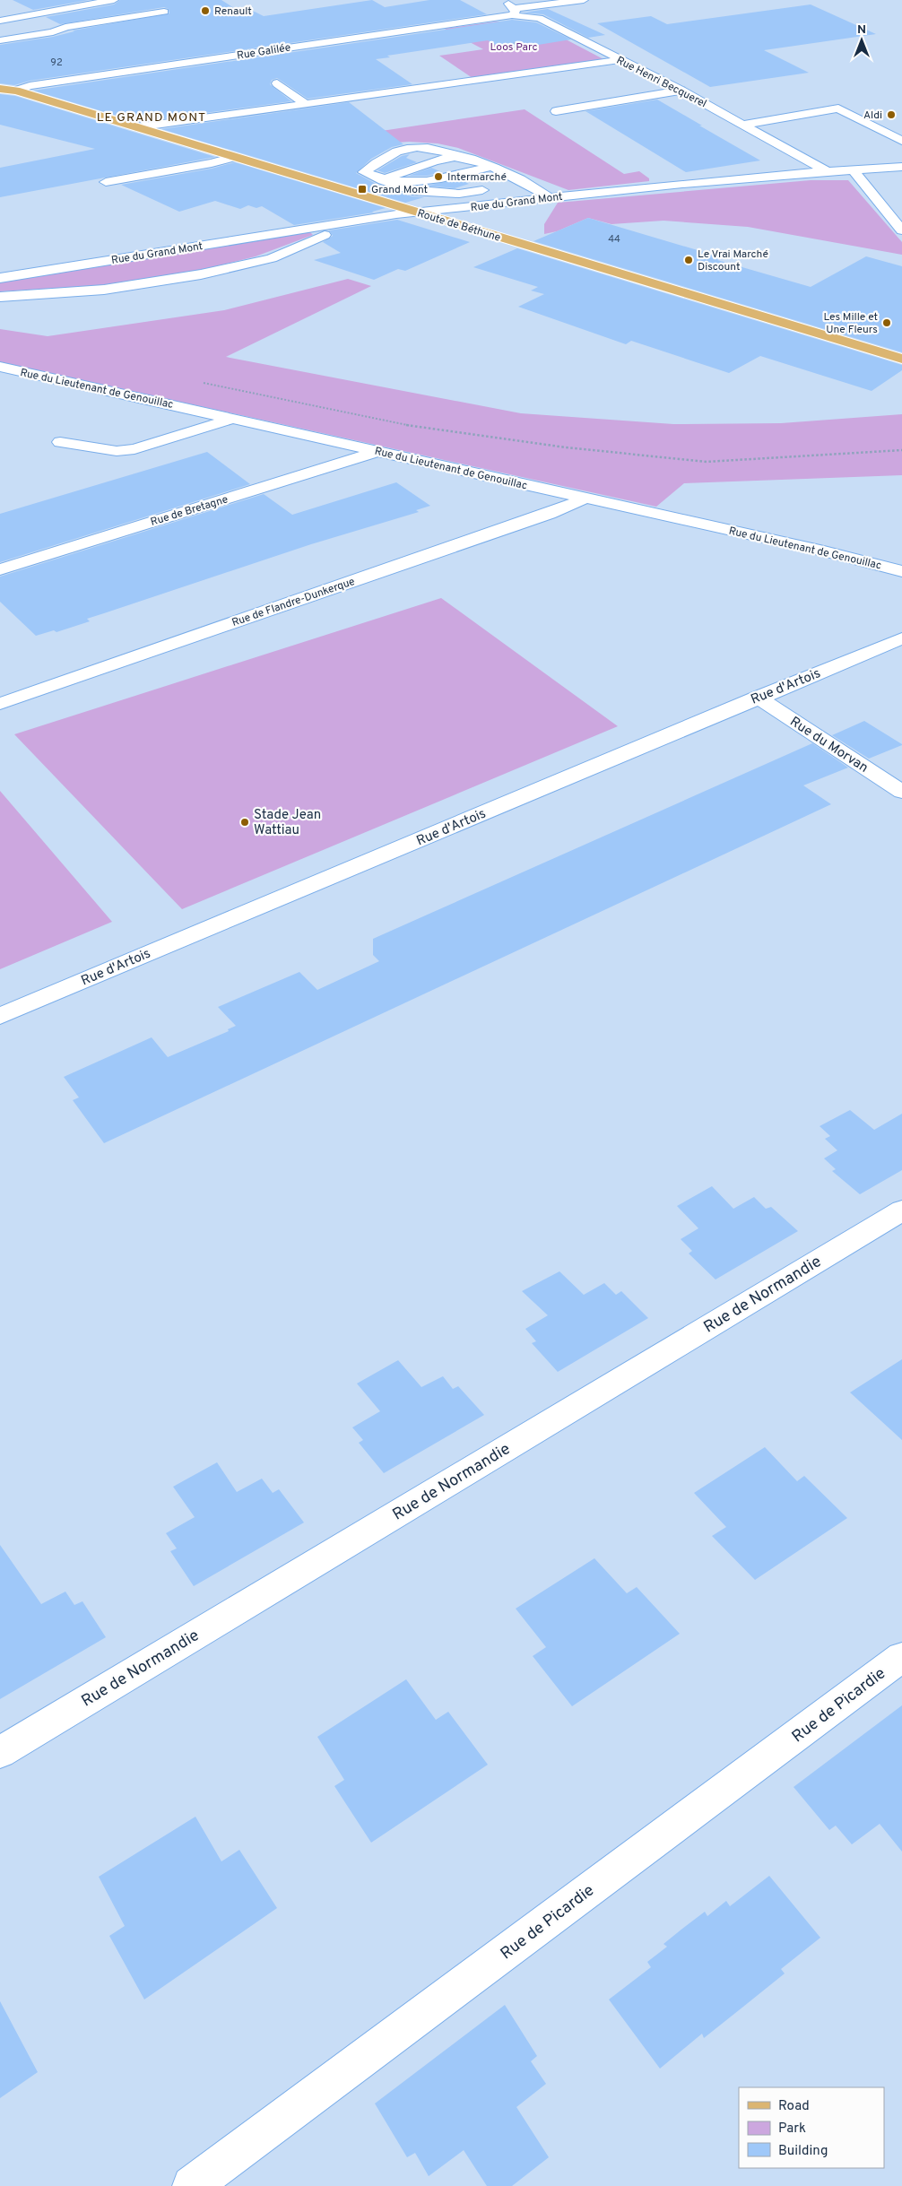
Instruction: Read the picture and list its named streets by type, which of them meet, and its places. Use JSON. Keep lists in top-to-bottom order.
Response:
{
  "streets": {
    "main road": ["Route de Béthune"],
    "street": [
      "Rue Galilée",
      "Rue Henri Becquerel",
      "Rue du Grand Mont",
      "Rue du Lieutenant de Genouillac",
      "Rue de Bretagne",
      "Rue de Flandre-Dunkerque",
      "Rue d'Artois",
      "Rue du Morvan",
      "Rue de Normandie",
      "Rue de Picardie"
    ]
  },
  "crossings": [
    ["Rue Galilée", "Rue Henri Becquerel"],
    ["Rue Galilée", "Route de Béthune"],
    ["Rue Henri Becquerel", "Rue du Grand Mont"],
    ["Rue du Grand Mont", "Route de Béthune"],
    ["Rue du Lieutenant de Genouillac", "Rue de Bretagne"],
    ["Rue du Lieutenant de Genouillac", "Rue de Flandre-Dunkerque"],
    ["Rue d'Artois", "Rue du Morvan"]
  ],
  "districts": ["LE GRAND MONT"],
  "parks": ["Loos Parc"],
  "places": {
    "other": [
      "Renault",
      "Aldi",
      "Intermarché",
      "Le Vrai Marché Discount",
      "Les Mille et Une Fleurs",
      "Stade Jean Wattiau"
    ],
    "transit": ["Grand Mont"]
  },
  "house_numbers": ["92", "44"],
  "legend": ["Road", "Park", "Building"],
  "north": "top"
}
